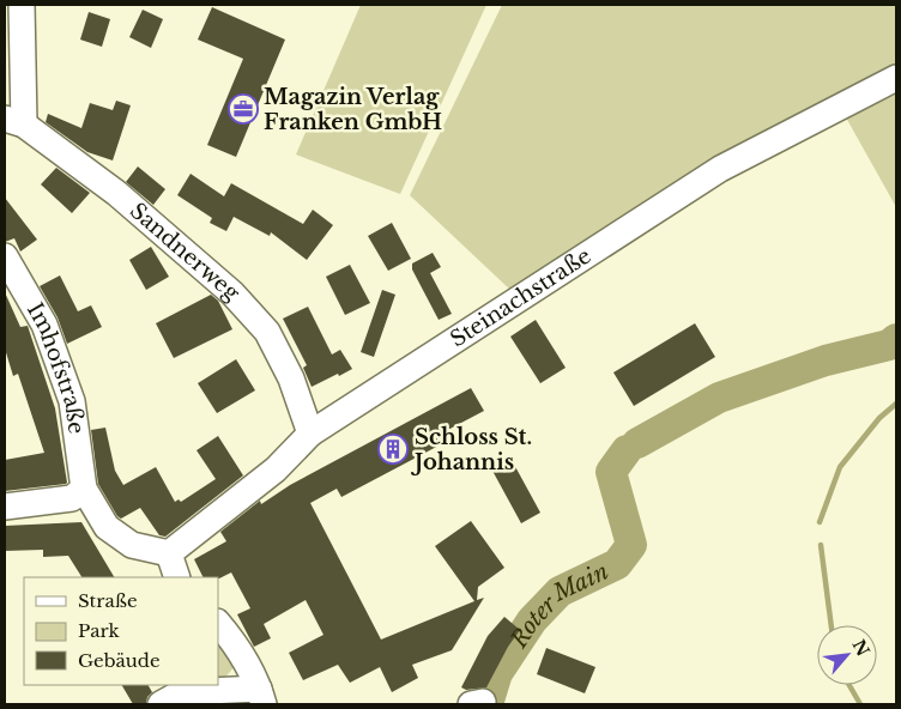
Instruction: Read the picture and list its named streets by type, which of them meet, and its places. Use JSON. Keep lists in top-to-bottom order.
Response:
{
  "streets": {
    "street": ["Sandnerweg", "Steinachstraße", "Imhofstraße"]
  },
  "crossings": [
    ["Sandnerweg", "Steinachstraße"]
  ],
  "water": ["Roter Main"],
  "places": {
    "office": ["Magazin Verlag Franken GmbH"],
    "building": ["Schloss St. Johannis"]
  },
  "legend": ["Straße", "Park", "Gebäude"],
  "north": "top right"
}
